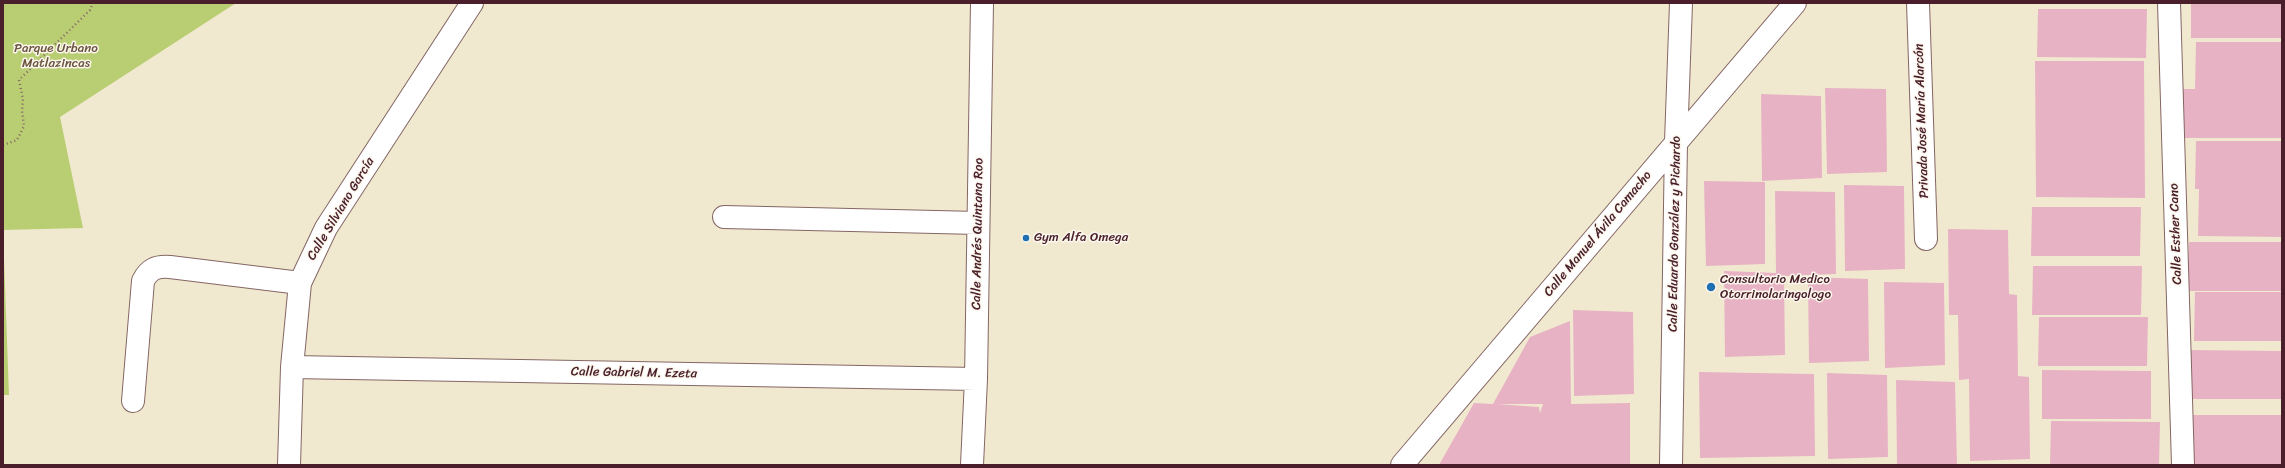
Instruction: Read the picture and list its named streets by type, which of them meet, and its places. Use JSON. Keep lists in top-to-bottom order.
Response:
{
  "streets": {
    "street": [
      "Privada José María Alarcón",
      "Calle Silviano García",
      "Calle Andrés Quintana Roo",
      "Calle Manuel Ávila Camacho",
      "Calle Eduardo González y Pichardo",
      "Calle Esther Cano",
      "Calle Gabriel M. Ezeta"
    ]
  },
  "crossings": [
    ["Calle Silviano García", "Calle Gabriel M. Ezeta"],
    ["Calle Andrés Quintana Roo", "Calle Gabriel M. Ezeta"],
    ["Calle Manuel Ávila Camacho", "Calle Eduardo González y Pichardo"]
  ],
  "parks": ["Parque Urbano Matlazincas"],
  "places": ["Gym Alfa Omega", "Consultorio Medico Otorrinolaringologo"]
}
